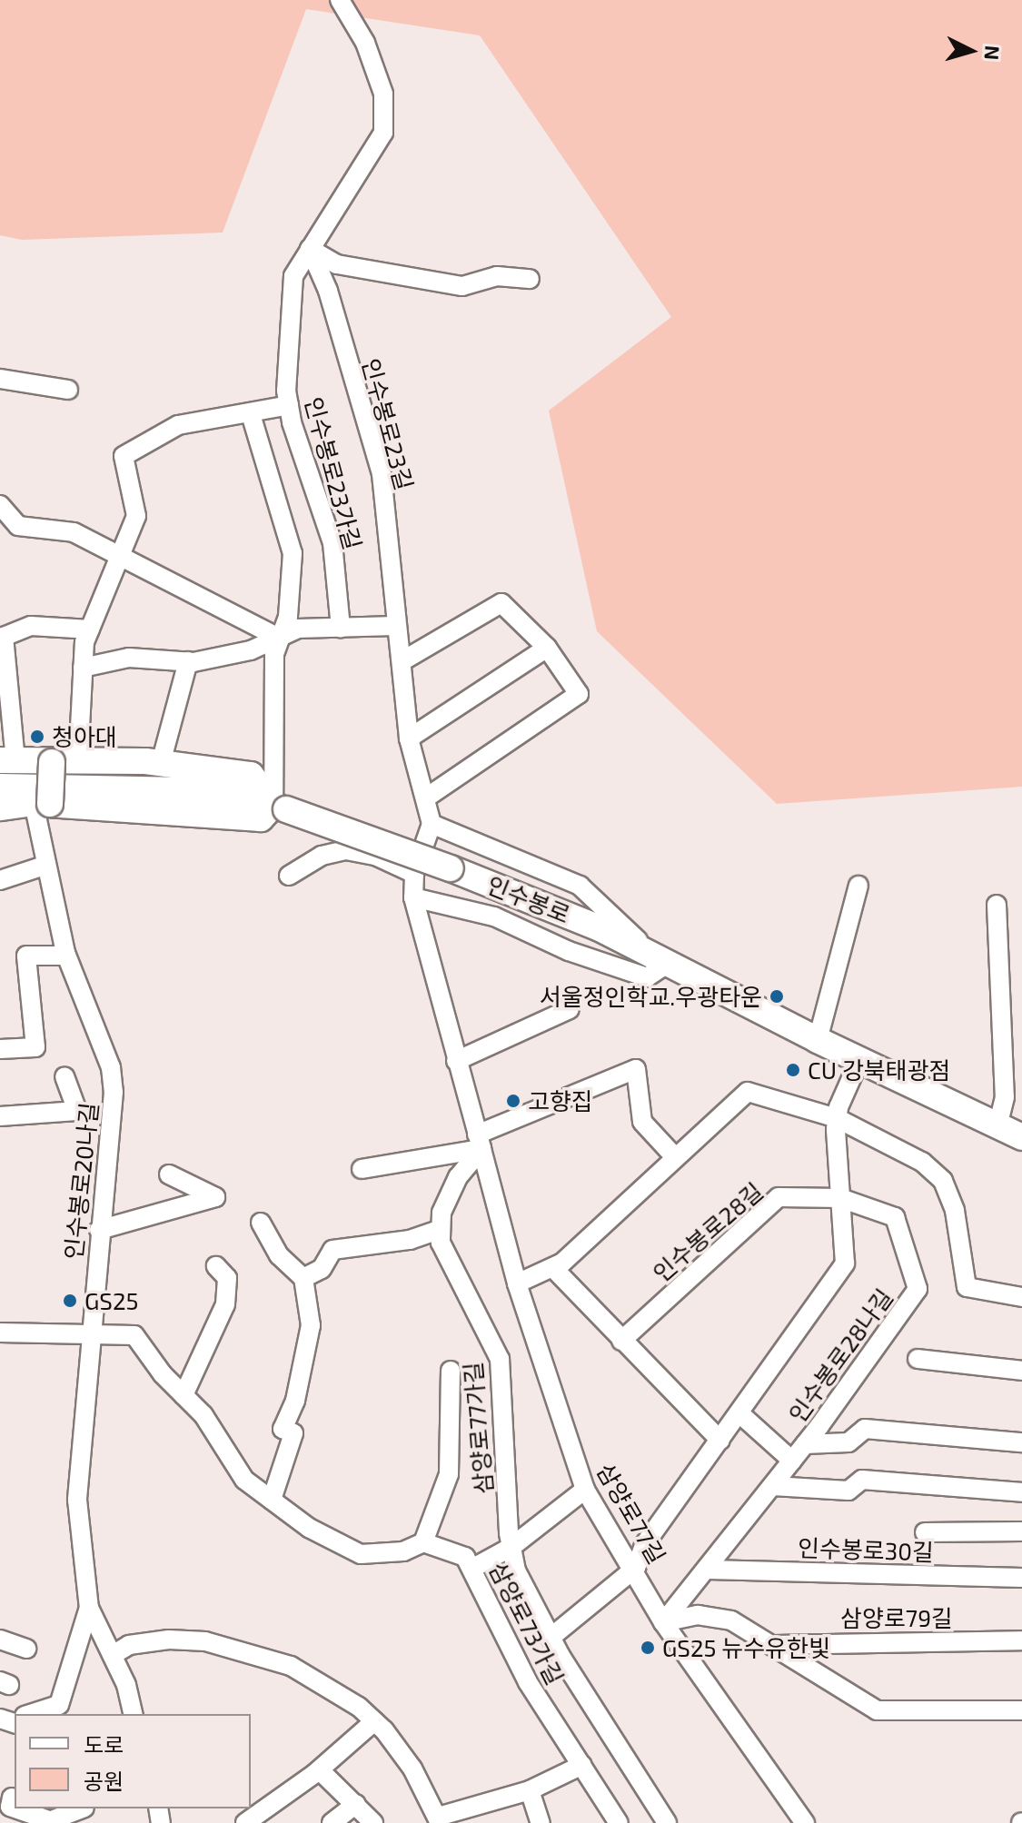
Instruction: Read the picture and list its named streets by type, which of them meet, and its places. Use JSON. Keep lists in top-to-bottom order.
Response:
{
  "streets": {
    "main road": ["인수봉로"],
    "street": [
      "인수봉로23길",
      "인수봉로23가길",
      "인수봉로20나길",
      "인수봉로28길",
      "인수봉로28나길",
      "삼양로77가길",
      "삼양로77길",
      "인수봉로30길",
      "삼양로79길",
      "삼양로73가길"
    ]
  },
  "crossings": [
    ["인수봉로23길", "인수봉로23가길"],
    ["인수봉로28길", "인수봉로28나길"],
    ["인수봉로28나길", "삼양로77길"],
    ["인수봉로28나길", "인수봉로30길"]
  ],
  "places": [
    "청아대",
    "서울정인학교.우광타운",
    "CU 강북태광점",
    "고향집",
    "GS25",
    "GS25 뉴수유한빛"
  ],
  "legend": ["도로", "공원"],
  "north": "right"
}
